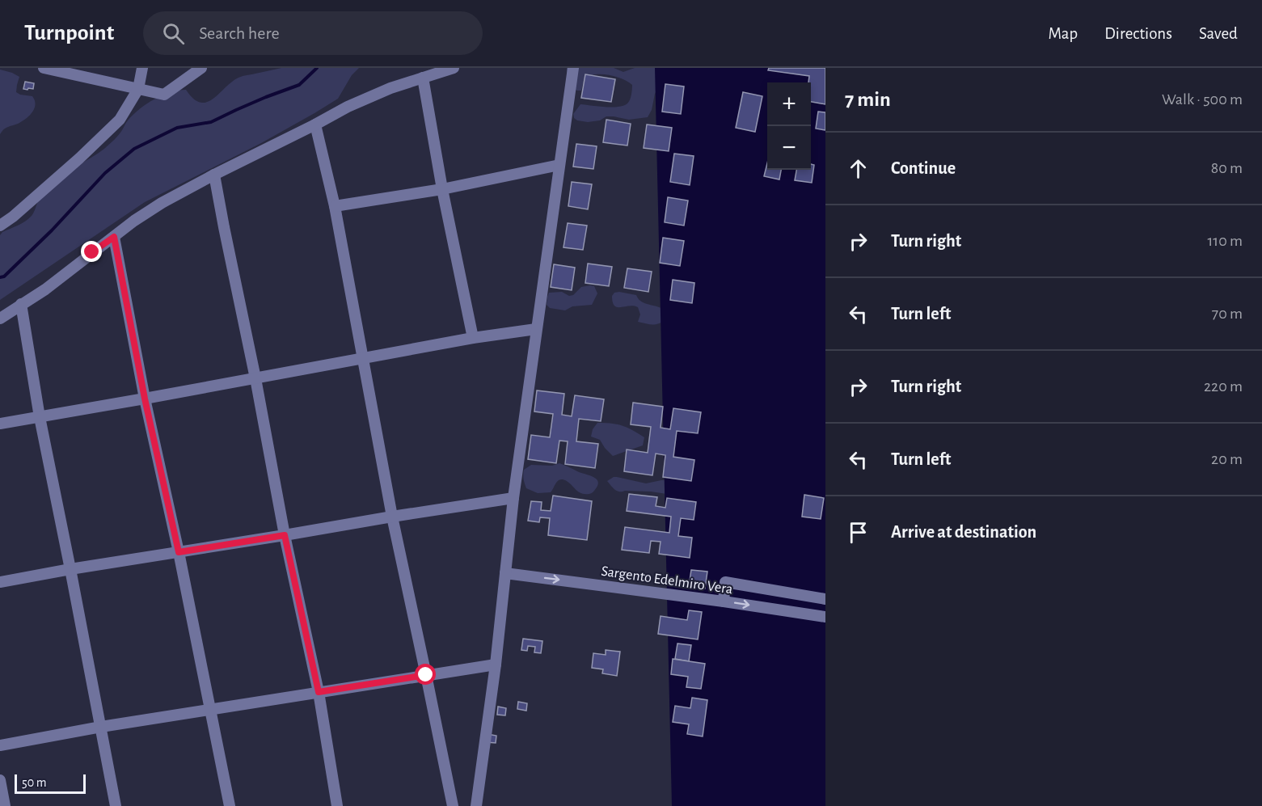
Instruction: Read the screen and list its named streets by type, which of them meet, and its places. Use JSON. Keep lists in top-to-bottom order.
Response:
{
  "streets": {
    "street": ["Sargento Edelmiro Vera"]
  },
  "one_way": ["Sargento Edelmiro Vera"],
  "scale_bar": "50 m",
  "page": {
    "header": "Turnpoint",
    "search": "Search here",
    "nav": ["Map", "Directions", "Saved"],
    "heading": ["7 min", "Walk · 500 m"],
    "map_buttons": ["+", "−"],
    "list": [
      ["Continue", "80 m"],
      ["Turn right", "110 m"],
      ["Turn left", "70 m"],
      ["Turn right", "220 m"],
      ["Turn left", "20 m"],
      "Arrive at destination"
    ],
    "scale": "50 m"
  }
}
